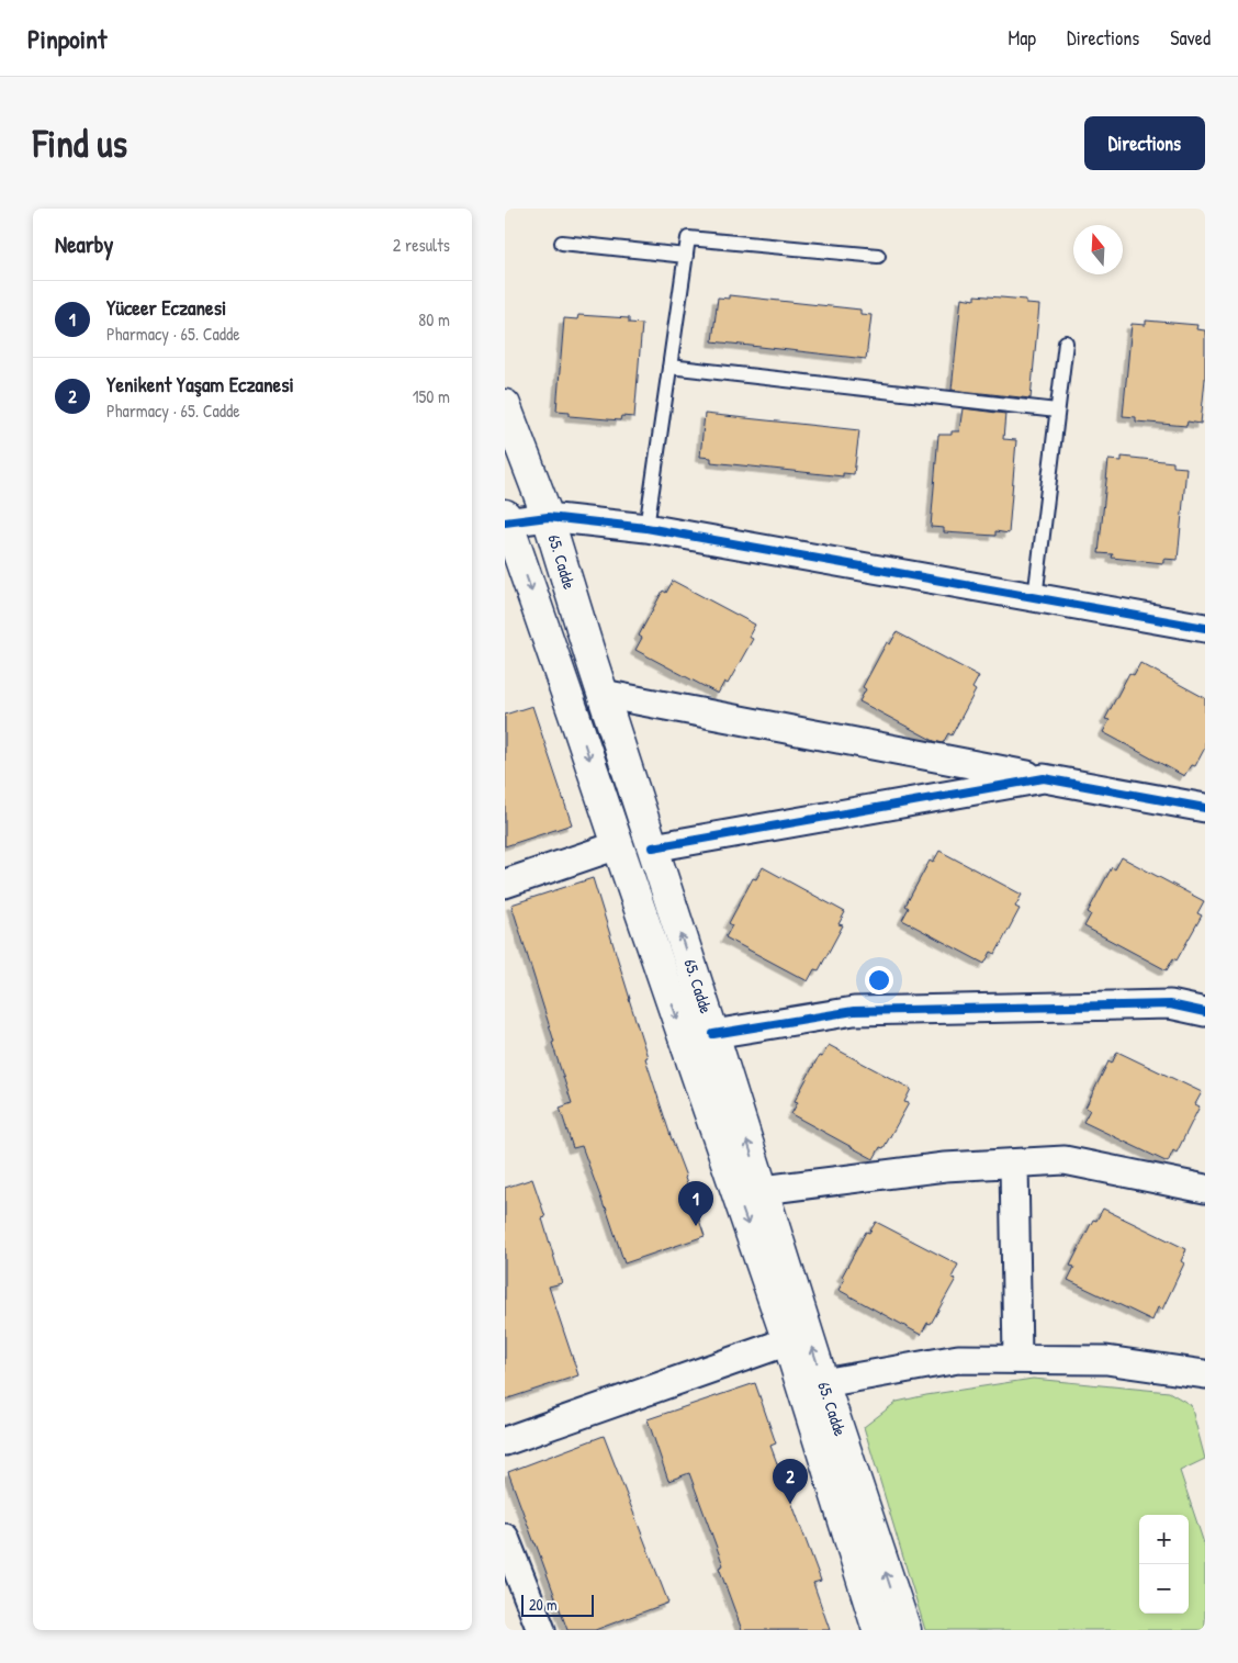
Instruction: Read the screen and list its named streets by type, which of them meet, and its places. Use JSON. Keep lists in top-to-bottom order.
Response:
{
  "streets": {
    "main road": ["65. Cadde"]
  },
  "scale_bar": "20 m",
  "north": "top",
  "page": {
    "header": "Pinpoint",
    "nav": ["Map", "Directions", "Saved"],
    "buttons": "Directions",
    "title": "Find us",
    "heading": ["Nearby", "2 results"],
    "list": [
      {
        "mark": "1",
        "name": "Yüceer Eczanesi",
        "note": "Pharmacy · 65. Cadde",
        "value": "80 m"
      },
      {
        "mark": "2",
        "name": "Yenikent Yaşam Eczanesi",
        "note": "Pharmacy · 65. Cadde",
        "value": "150 m"
      }
    ],
    "pins": ["1", "2"],
    "map_buttons": ["+", "−"],
    "scale": "20 m"
  }
}
